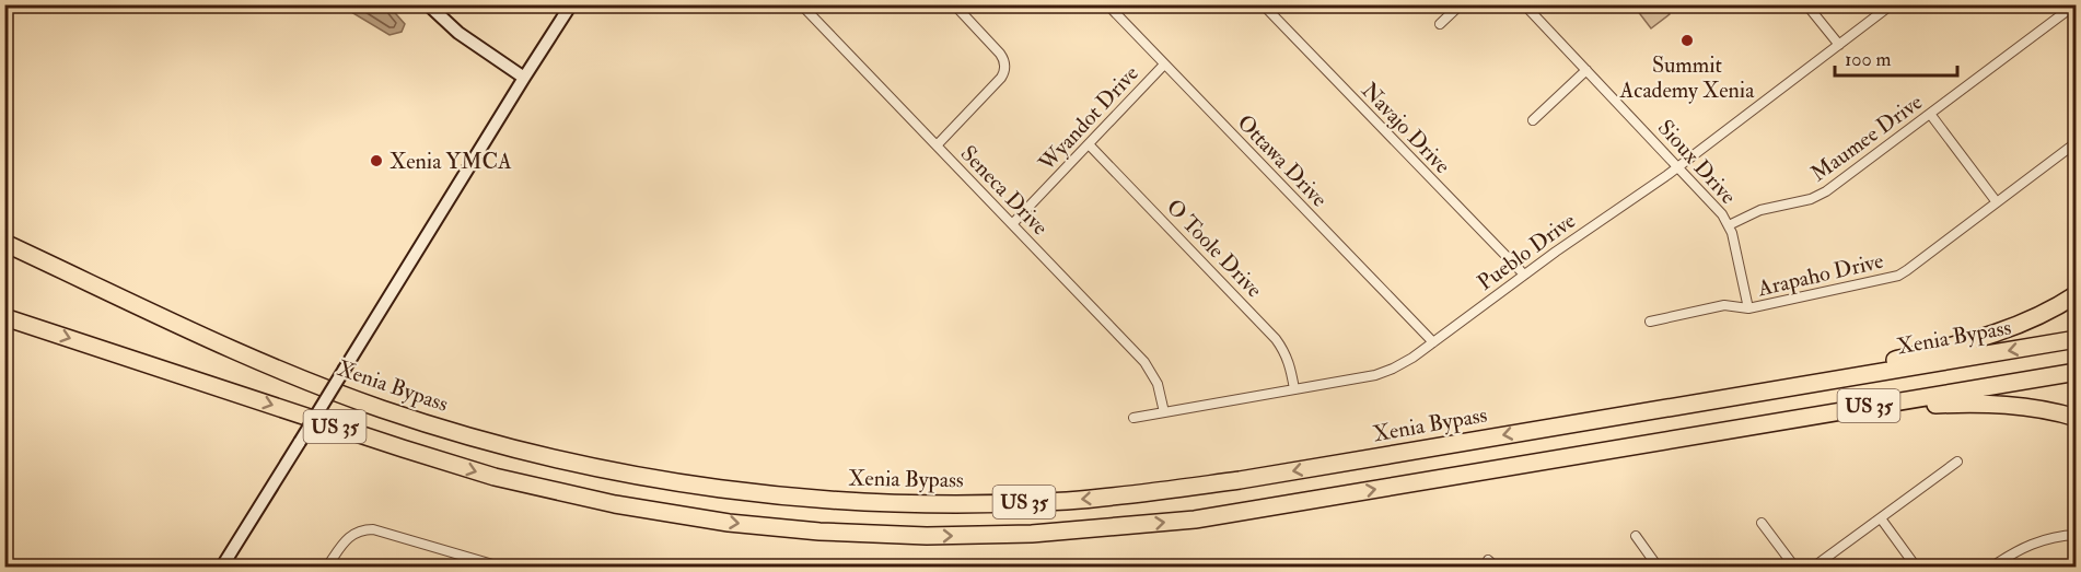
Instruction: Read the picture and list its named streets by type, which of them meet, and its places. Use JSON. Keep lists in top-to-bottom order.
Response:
{
  "streets": {
    "highway": ["Xenia Bypass", "US 35"],
    "street": [
      "Wyandot Drive",
      "Navajo Drive",
      "Maumee Drive",
      "Ottawa Drive",
      "Sioux Drive",
      "Seneca Drive",
      "O Toole Drive",
      "Pueblo Drive",
      "Arapaho Drive"
    ]
  },
  "crossings": [
    ["Wyandot Drive", "Ottawa Drive"],
    ["Wyandot Drive", "Seneca Drive"],
    ["Wyandot Drive", "O Toole Drive"],
    ["Navajo Drive", "Pueblo Drive"],
    ["Maumee Drive", "Sioux Drive"],
    ["Ottawa Drive", "Pueblo Drive"],
    ["Sioux Drive", "Pueblo Drive"],
    ["Sioux Drive", "Arapaho Drive"],
    ["Seneca Drive", "Pueblo Drive"],
    ["O Toole Drive", "Pueblo Drive"]
  ],
  "places": ["Summit Academy Xenia", "Xenia YMCA"],
  "scale_bar": "100 m"
}
